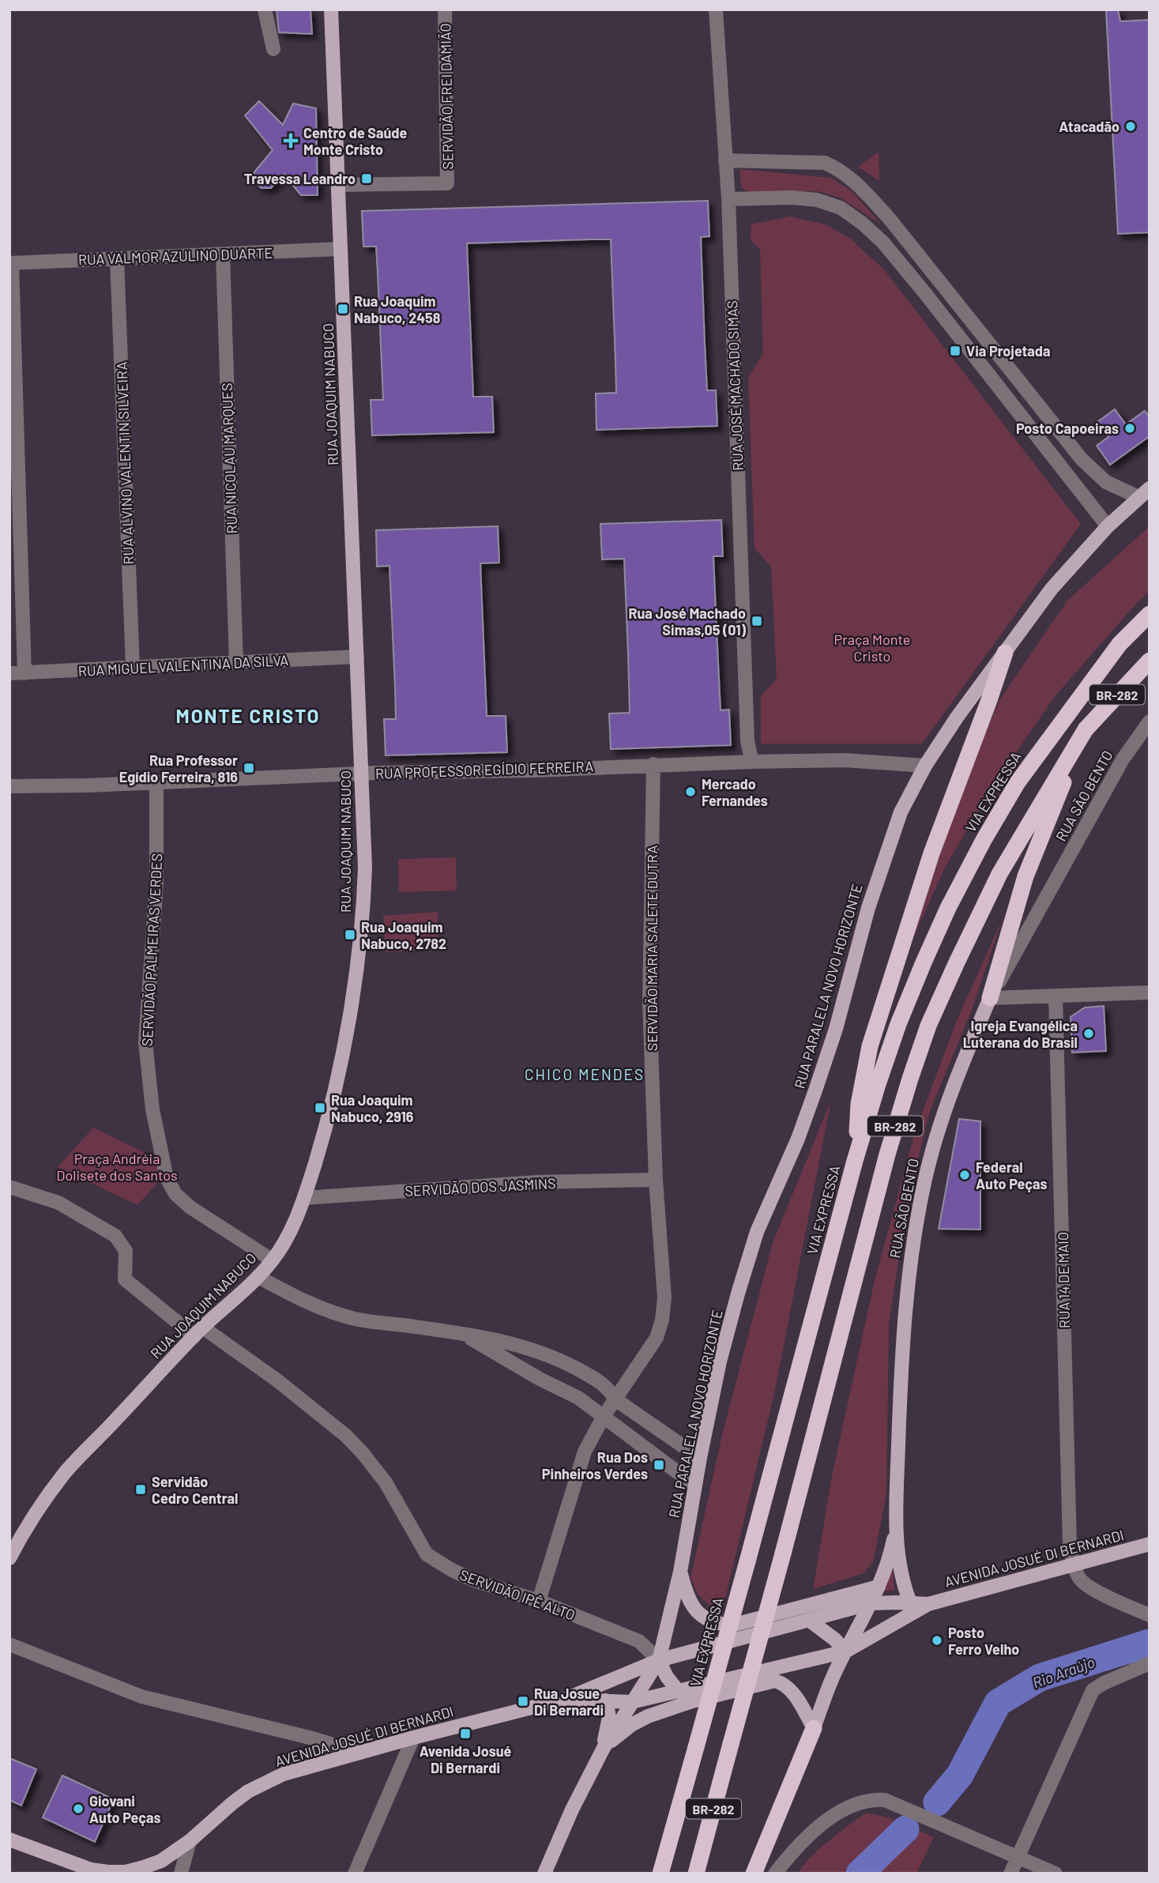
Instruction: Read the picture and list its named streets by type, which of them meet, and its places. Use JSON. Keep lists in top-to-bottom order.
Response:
{
  "streets": {
    "highway": ["BR-282", "VIA EXPRESSA"],
    "main road": [
      "RUA JOAQUIM NABUCO",
      "RUA SÃO BENTO",
      "RUA PARALELA NOVO HORIZONTE",
      "AVENIDA JOSUÉ DI BERNARDI"
    ],
    "street": [
      "SERVIDÃO FREI DAMIÃO",
      "RUA VALMOR AZULINO DUARTE",
      "RUA JOSÉ MACHADO SIMAS",
      "RUA NICOLAU MARQUES",
      "RUA ALVINO VALENTIN SILVEIRA",
      "RUA MIGUEL VALENTINA DA SILVA",
      "RUA PROFESSOR EGÍDIO FERREIRA",
      "SERVIDÃO MARIA SALETE DUTRA",
      "SERVIDÃO PALMEIRAS VERDES",
      "SERVIDÃO DOS JASMINS",
      "RUA 14 DE MAIO",
      "SERVIDÃO IPÊ ALTO"
    ]
  },
  "crossings": [
    ["SERVIDÃO FREI DAMIÃO", "RUA JOAQUIM NABUCO"],
    ["RUA VALMOR AZULINO DUARTE", "RUA JOAQUIM NABUCO"],
    ["RUA VALMOR AZULINO DUARTE", "RUA NICOLAU MARQUES"],
    ["RUA VALMOR AZULINO DUARTE", "RUA ALVINO VALENTIN SILVEIRA"],
    ["RUA JOSÉ MACHADO SIMAS", "RUA PROFESSOR EGÍDIO FERREIRA"],
    ["RUA JOAQUIM NABUCO", "RUA MIGUEL VALENTINA DA SILVA"],
    ["RUA JOAQUIM NABUCO", "RUA PROFESSOR EGÍDIO FERREIRA"],
    ["RUA JOAQUIM NABUCO", "SERVIDÃO PALMEIRAS VERDES"],
    ["RUA JOAQUIM NABUCO", "SERVIDÃO DOS JASMINS"],
    ["RUA JOAQUIM NABUCO", "SERVIDÃO IPÊ ALTO"],
    ["RUA NICOLAU MARQUES", "RUA MIGUEL VALENTINA DA SILVA"],
    ["RUA ALVINO VALENTIN SILVEIRA", "RUA MIGUEL VALENTINA DA SILVA"],
    ["RUA PROFESSOR EGÍDIO FERREIRA", "SERVIDÃO MARIA SALETE DUTRA"],
    ["RUA PROFESSOR EGÍDIO FERREIRA", "SERVIDÃO PALMEIRAS VERDES"],
    ["RUA PROFESSOR EGÍDIO FERREIRA", "RUA PARALELA NOVO HORIZONTE"],
    ["RUA SÃO BENTO", "AVENIDA JOSUÉ DI BERNARDI"],
    ["SERVIDÃO MARIA SALETE DUTRA", "SERVIDÃO DOS JASMINS"],
    ["SERVIDÃO MARIA SALETE DUTRA", "SERVIDÃO IPÊ ALTO"],
    ["RUA PARALELA NOVO HORIZONTE", "AVENIDA JOSUÉ DI BERNARDI"],
    ["RUA PARALELA NOVO HORIZONTE", "SERVIDÃO IPÊ ALTO"],
    ["RUA 14 DE MAIO", "AVENIDA JOSUÉ DI BERNARDI"],
    ["AVENIDA JOSUÉ DI BERNARDI", "SERVIDÃO IPÊ ALTO"]
  ],
  "districts": ["MONTE CRISTO", "CHICO MENDES"],
  "water": ["Rio Araújo"],
  "parks": ["Praça Monte Cristo", "Praça Andréia Dolisete dos Santos"],
  "places": {
    "other": [
      "Atacadão",
      "Posto Capoeiras",
      "Mercado Fernandes",
      "Igreja Evangélica Luterana do Brasil",
      "Federal Auto Peças",
      "Posto Ferro Velho",
      "Giovani Auto Peças"
    ],
    "health": ["Centro de Saúde Monte Cristo"],
    "transit": [
      "Travessa Leandro",
      "Rua Joaquim Nabuco, 2458",
      "Via Projetada",
      "Rua José Machado Simas,05 (01)",
      "Rua Professor Egídio Ferreira, 816",
      "Rua Joaquim Nabuco, 2782",
      "Rua Joaquim Nabuco, 2916",
      "Rua Dos Pinheiros Verdes",
      "Servidão Cedro Central",
      "Rua Josue Di Bernardi",
      "Avenida Josué Di Bernardi"
    ]
  }
}
